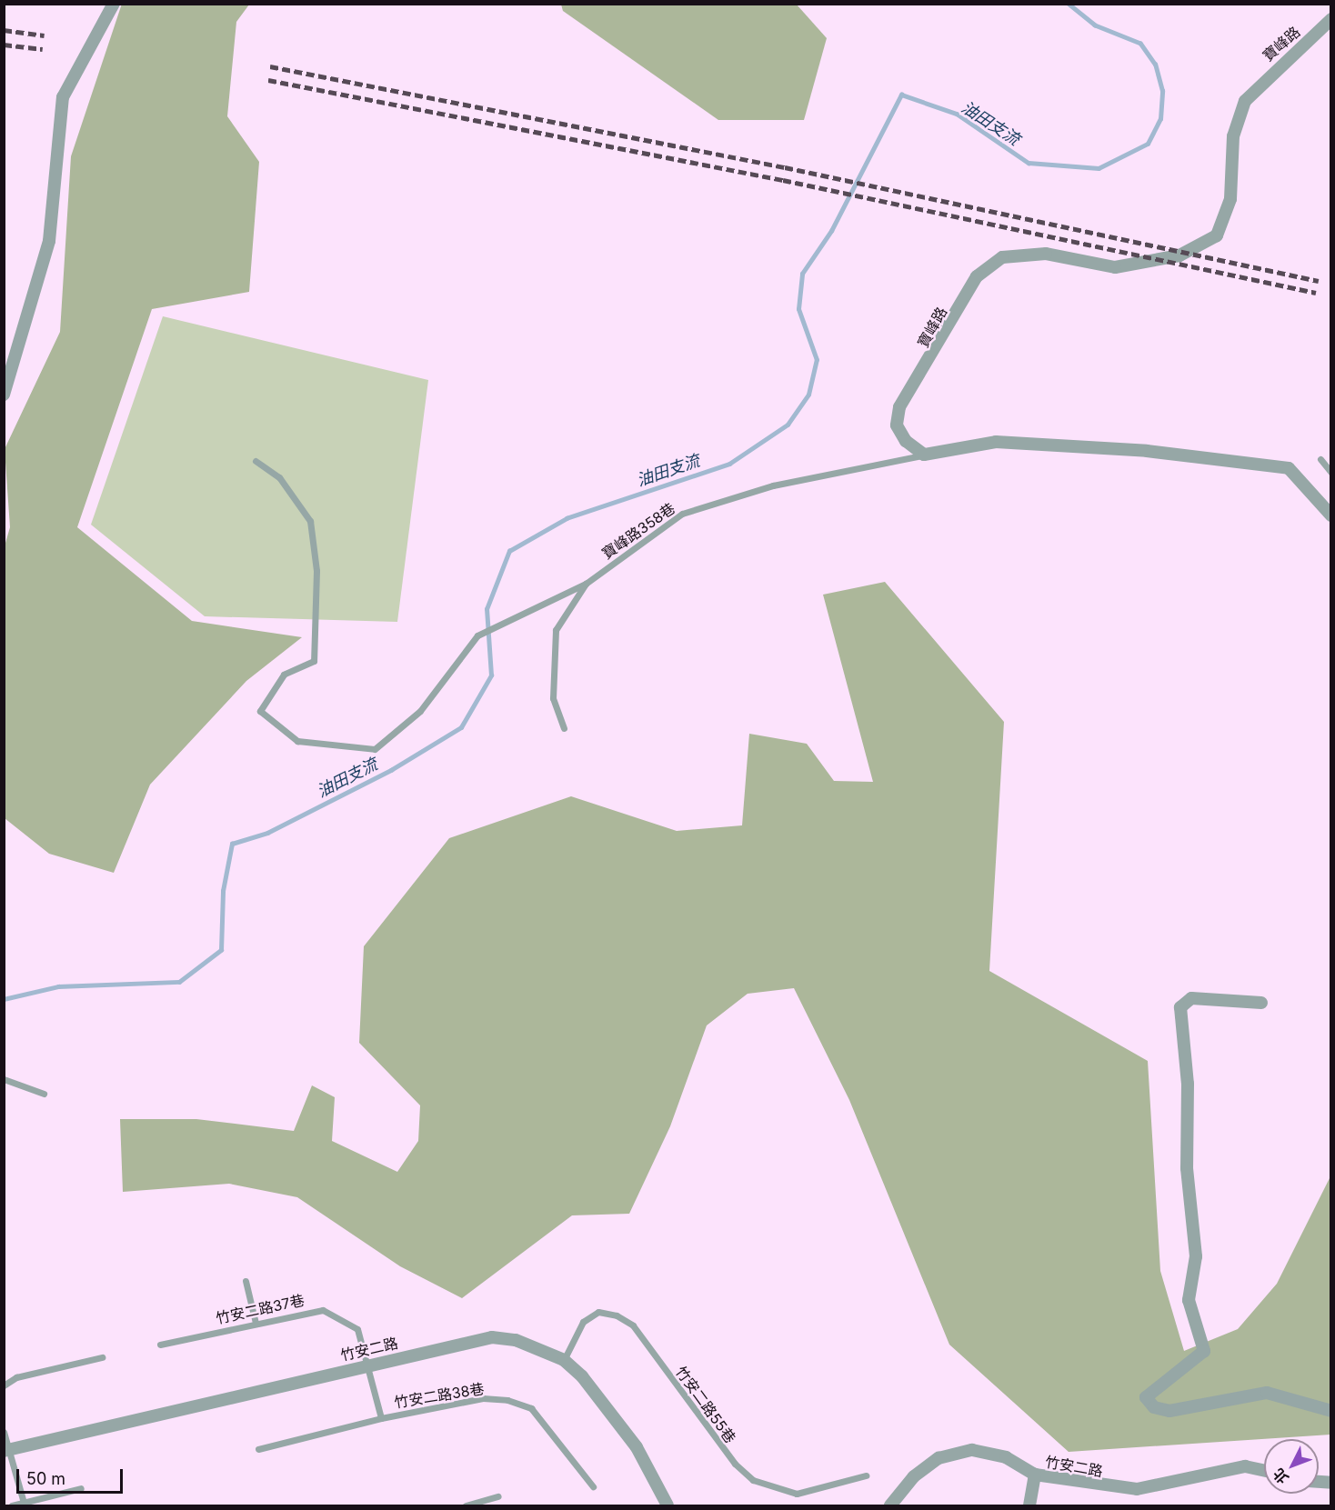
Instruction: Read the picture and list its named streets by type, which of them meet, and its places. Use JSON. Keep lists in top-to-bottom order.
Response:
{
  "streets": {
    "street": ["寶峰路", "竹安二路"],
    "lane": [
      "寶峰路358巷",
      "竹安二路37巷",
      "竹安二路38巷",
      "竹安二路55巷"
    ]
  },
  "crossings": [
    ["寶峰路", "寶峰路358巷"],
    ["竹安二路37巷", "竹安二路"],
    ["竹安二路37巷", "竹安二路38巷"],
    ["竹安二路", "竹安二路38巷"],
    ["竹安二路", "竹安二路55巷"]
  ],
  "water": ["油田支流"],
  "scale_bar": "50 m",
  "north": "bottom left"
}
